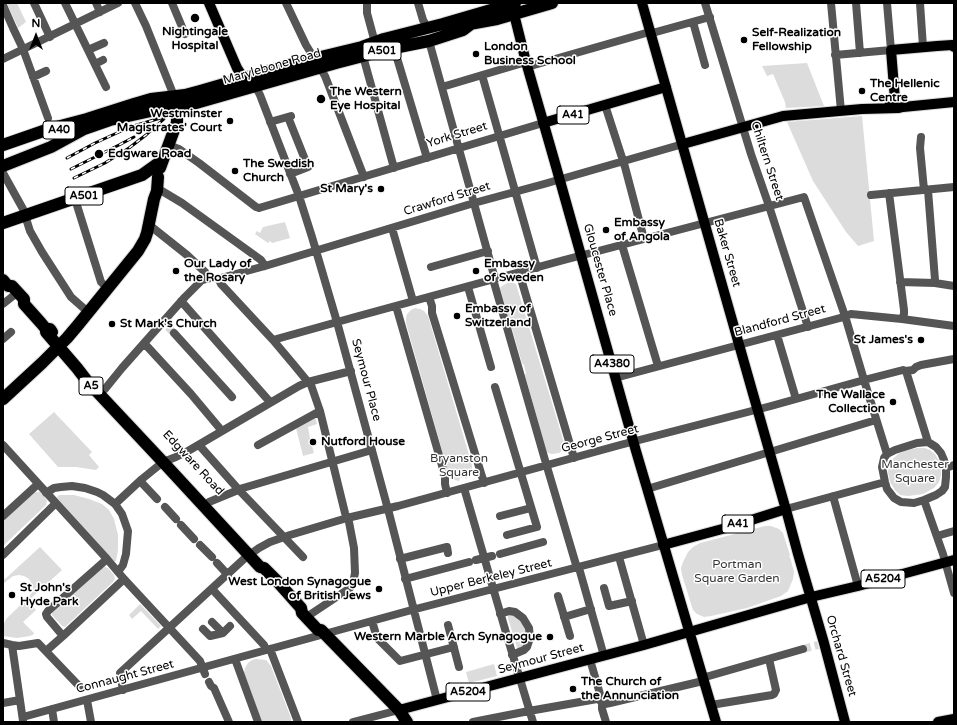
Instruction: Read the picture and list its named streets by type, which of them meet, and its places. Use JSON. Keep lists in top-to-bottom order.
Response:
{
  "streets": {
    "highway": [
      "A501",
      "Marylebone Road",
      "A40",
      "A5",
      "Edgware Road"
    ],
    "main road": [
      "A41",
      "York Street",
      "Baker Street",
      "Gloucester Place",
      "A4380",
      "A5204",
      "Orchard Street",
      "Seymour Street"
    ],
    "street": [
      "Chiltern Street",
      "Crawford Street",
      "Blandford Street",
      "Seymour Place",
      "George Street",
      "Upper Berkeley Street",
      "Connaught Street"
    ]
  },
  "crossings": [
    ["Marylebone Road", "A40"],
    ["Marylebone Road", "Gloucester Place"],
    ["Marylebone Road", "Seymour Place"],
    ["A41", "Baker Street"],
    ["A41", "Gloucester Place"],
    ["A41", "A4380"],
    ["A41", "Upper Berkeley Street"],
    ["A41", "Orchard Street"],
    ["York Street", "Baker Street"],
    ["York Street", "Gloucester Place"],
    ["York Street", "Seymour Place"],
    ["Chiltern Street", "Blandford Street"],
    ["Crawford Street", "Baker Street"],
    ["Crawford Street", "Gloucester Place"],
    ["Crawford Street", "Seymour Place"],
    ["Baker Street", "Blandford Street"],
    ["Baker Street", "George Street"],
    ["Baker Street", "Orchard Street"],
    ["Gloucester Place", "Blandford Street"],
    ["Gloucester Place", "A4380"],
    ["Gloucester Place", "George Street"],
    ["Gloucester Place", "Upper Berkeley Street"],
    ["A4380", "Upper Berkeley Street"],
    ["A4380", "A5204"],
    ["A4380", "Seymour Street"],
    ["Seymour Place", "George Street"],
    ["Seymour Place", "Upper Berkeley Street"],
    ["Seymour Place", "Seymour Street"],
    ["George Street", "Edgware Road"],
    ["George Street", "Connaught Street"],
    ["Edgware Road", "Upper Berkeley Street"],
    ["Edgware Road", "Seymour Street"],
    ["A5204", "Orchard Street"],
    ["A5204", "Seymour Street"]
  ],
  "parks": ["Bryanston Square", "Manchester Square", "Portman Square Garden"],
  "places": [
    "Nightingale Hospital",
    "Self-Realization Fellowship",
    "London Business School",
    "The Hellenic Centre",
    "The Western Eye Hospital",
    "Westminster Magistrates' Court",
    "Edgware Road",
    "The Swedish Church",
    "St Mary's",
    "Embassy of Angola",
    "Our Lady of the Rosary",
    "Embassy of Sweden",
    "Embassy of Switzerland",
    "St Mark's Church",
    "St James's",
    "The Wallace Collection",
    "Nutford House",
    "West London Synagogue of British Jews",
    "St John's Hyde Park",
    "Western Marble Arch Synagogue",
    "The Church of the Annunciation"
  ],
  "north": "top"
}
